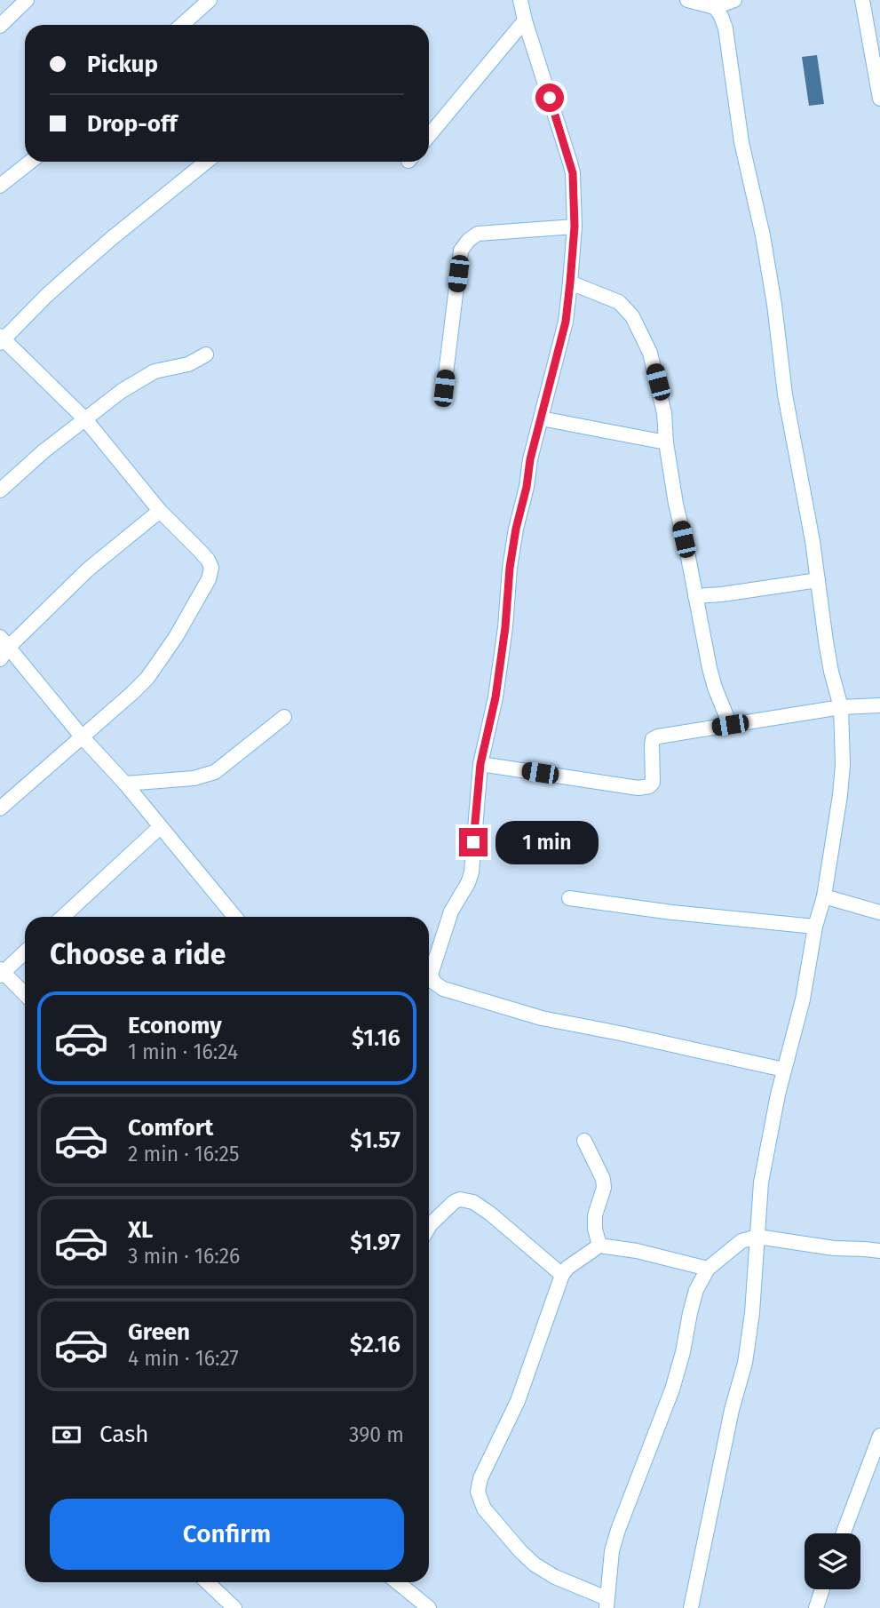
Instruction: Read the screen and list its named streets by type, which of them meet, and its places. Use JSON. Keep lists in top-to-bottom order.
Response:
{
  "page": {
    "banner": ["Pickup", "Drop-off"],
    "bubble": "1 min",
    "heading": "Choose a ride",
    "list": [
      {
        "name": "Economy",
        "note": "1 min · 16:24",
        "value": "$1.16"
      },
      {
        "name": "Comfort",
        "note": "2 min · 16:25",
        "value": "$1.57"
      },
      {
        "name": "XL",
        "note": "3 min · 16:26",
        "value": "$1.97"
      },
      {
        "name": "Green",
        "note": "4 min · 16:27",
        "value": "$2.16"
      }
    ],
    "pay": ["Cash", "390 m"],
    "buttons": "Confirm"
  }
}
